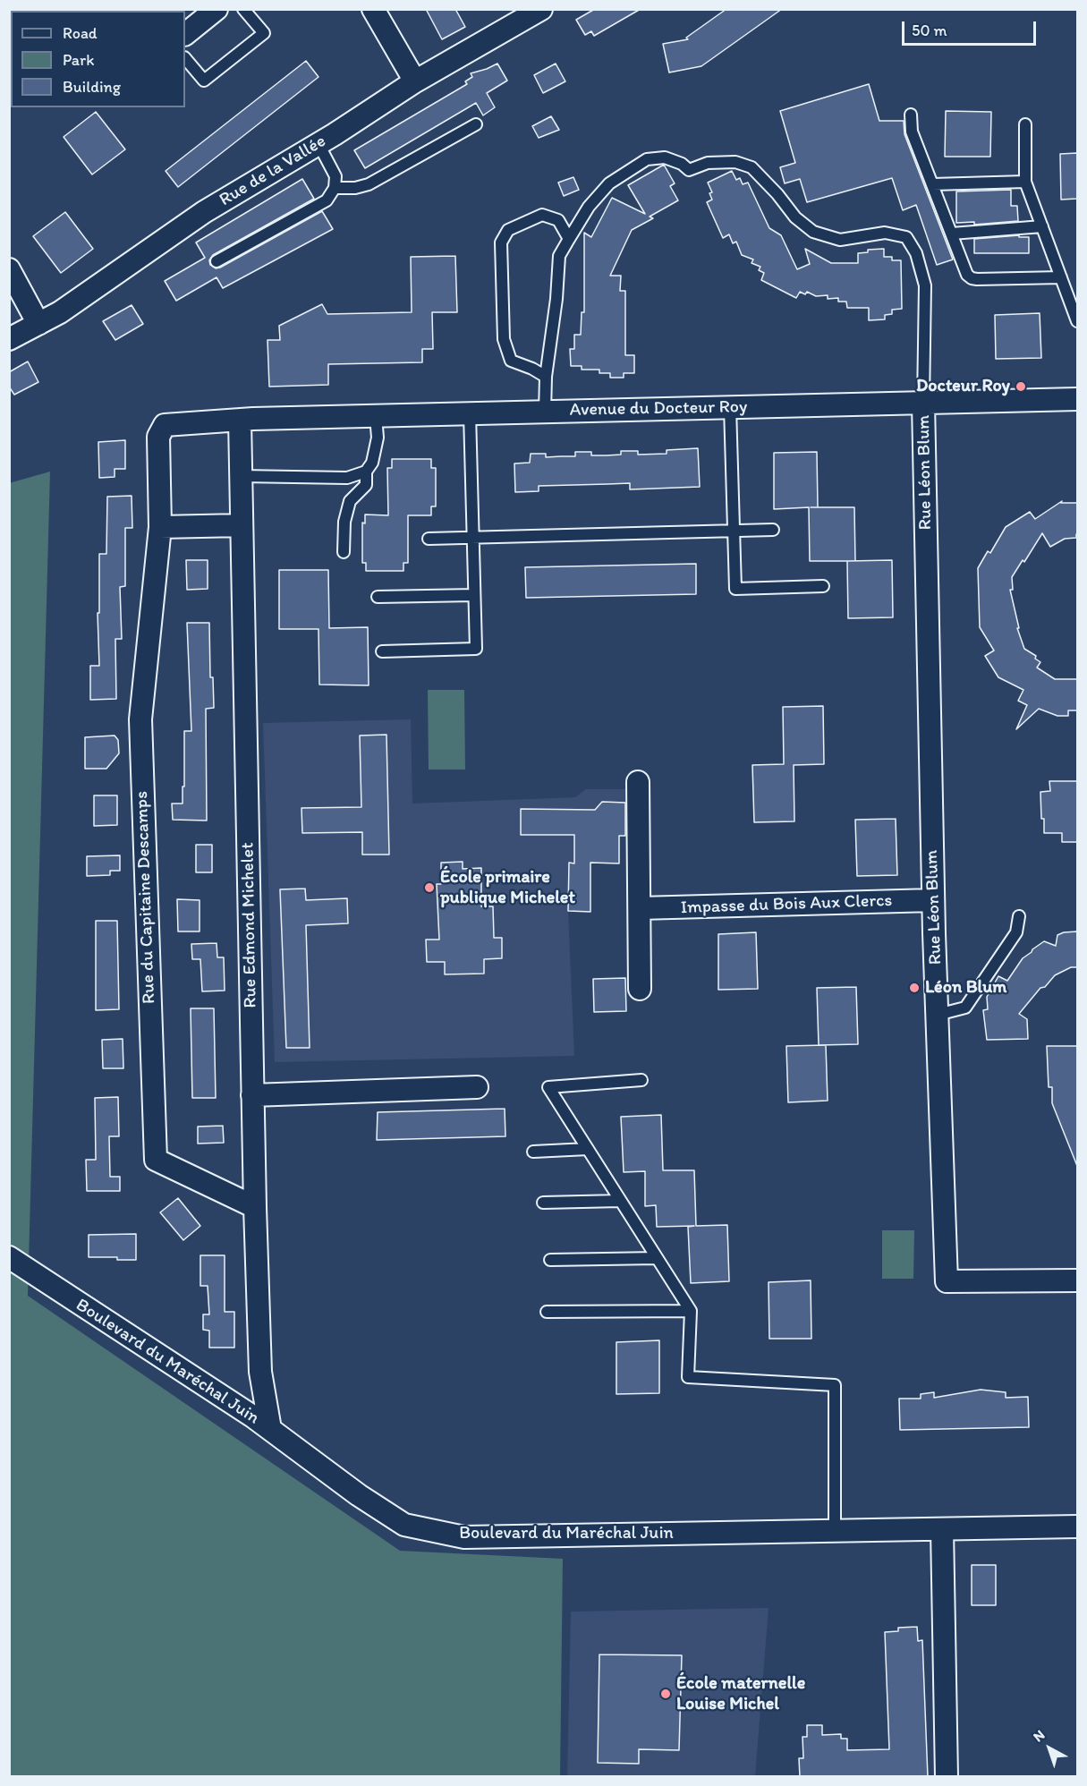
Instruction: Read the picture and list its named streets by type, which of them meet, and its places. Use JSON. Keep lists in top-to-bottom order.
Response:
{
  "streets": {
    "street": [
      "Rue de la Vallée",
      "Avenue du Docteur Roy",
      "Rue Léon Blum",
      "Rue du Capitaine Descamps",
      "Impasse du Bois Aux Clercs",
      "Rue Edmond Michelet",
      "Boulevard du Maréchal Juin"
    ]
  },
  "crossings": [
    ["Avenue du Docteur Roy", "Rue Léon Blum"],
    ["Avenue du Docteur Roy", "Rue du Capitaine Descamps"],
    ["Avenue du Docteur Roy", "Rue Edmond Michelet"],
    ["Rue Léon Blum", "Impasse du Bois Aux Clercs"],
    ["Rue du Capitaine Descamps", "Rue Edmond Michelet"],
    ["Rue Edmond Michelet", "Boulevard du Maréchal Juin"]
  ],
  "places": [
    "Docteur Roy",
    "École primaire publique Michelet",
    "Léon Blum",
    "École maternelle Louise Michel"
  ],
  "legend": ["Road", "Park", "Building"],
  "scale_bar": "50 m",
  "north": "top left"
}
